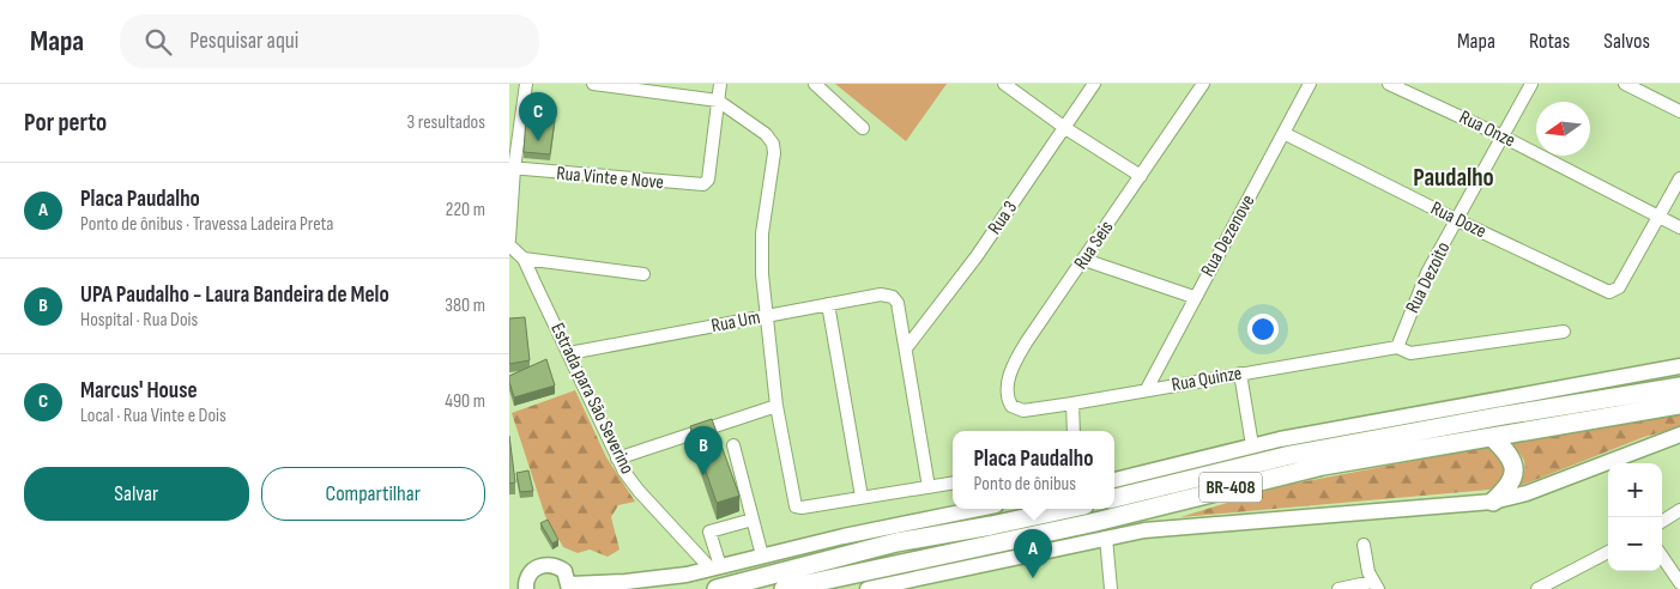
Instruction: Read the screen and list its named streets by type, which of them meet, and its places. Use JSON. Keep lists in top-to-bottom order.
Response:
{
  "streets": {
    "highway": ["BR-408"],
    "street": [
      "Rua Onze",
      "Rua Vinte e Nove",
      "Rua 3",
      "Rua Doze",
      "Rua Dezenove",
      "Rua Seis",
      "Rua Dezoito",
      "Rua Um",
      "Rua Quinze",
      "Estrada para São Severino"
    ]
  },
  "crossings": [
    ["Rua Onze", "Rua Doze"],
    ["Rua Onze", "Rua Dezoito"],
    ["Rua 3", "Rua Um"],
    ["Rua Doze", "Rua Dezenove"],
    ["Rua Doze", "Rua Dezoito"],
    ["Rua Dezenove", "Rua Quinze"],
    ["Rua Seis", "Rua Quinze"],
    ["Rua Dezoito", "Rua Quinze"],
    ["Rua Um", "Estrada para São Severino"]
  ],
  "districts": ["Paudalho"],
  "north": "left",
  "page": {
    "header": "Mapa",
    "search": "Pesquisar aqui",
    "nav": ["Mapa", "Rotas", "Salvos"],
    "heading": ["Por perto", "3 resultados"],
    "pins": ["C", "B", "A"],
    "list": [
      {
        "mark": "A",
        "name": "Placa Paudalho",
        "note": "Ponto de ônibus · Travessa Ladeira Preta",
        "value": "220 m"
      },
      {
        "mark": "B",
        "name": "UPA Paudalho - Laura Bandeira de Melo",
        "note": "Hospital · Rua Dois",
        "value": "380 m"
      },
      {
        "mark": "C",
        "name": "Marcus' House",
        "note": "Local · Rua Vinte e Dois",
        "value": "490 m"
      }
    ],
    "popup": ["Placa Paudalho", "Ponto de ônibus"],
    "buttons": ["Salvar", "Compartilhar"],
    "map_buttons": ["+", "−"]
  }
}
